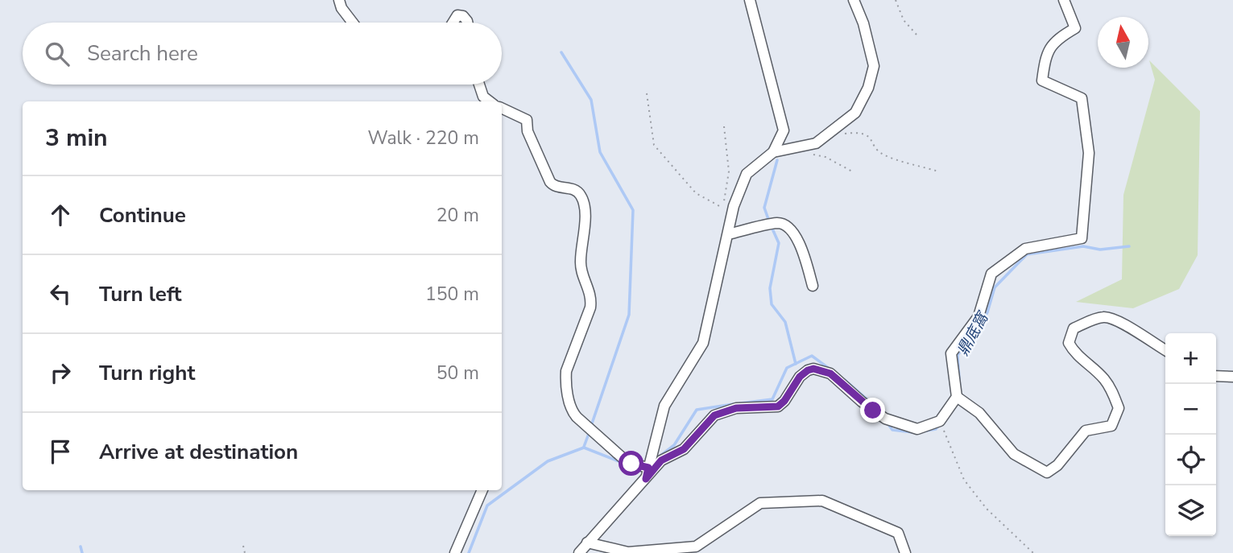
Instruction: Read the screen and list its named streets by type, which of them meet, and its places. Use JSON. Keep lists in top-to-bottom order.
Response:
{
  "water": ["鼎底窩"],
  "north": "top",
  "page": {
    "search": "Search here",
    "heading": ["3 min", "Walk · 220 m"],
    "list": [
      ["Continue", "20 m"],
      ["Turn left", "150 m"],
      ["Turn right", "50 m"],
      "Arrive at destination"
    ],
    "map_buttons": ["+", "−"]
  }
}
